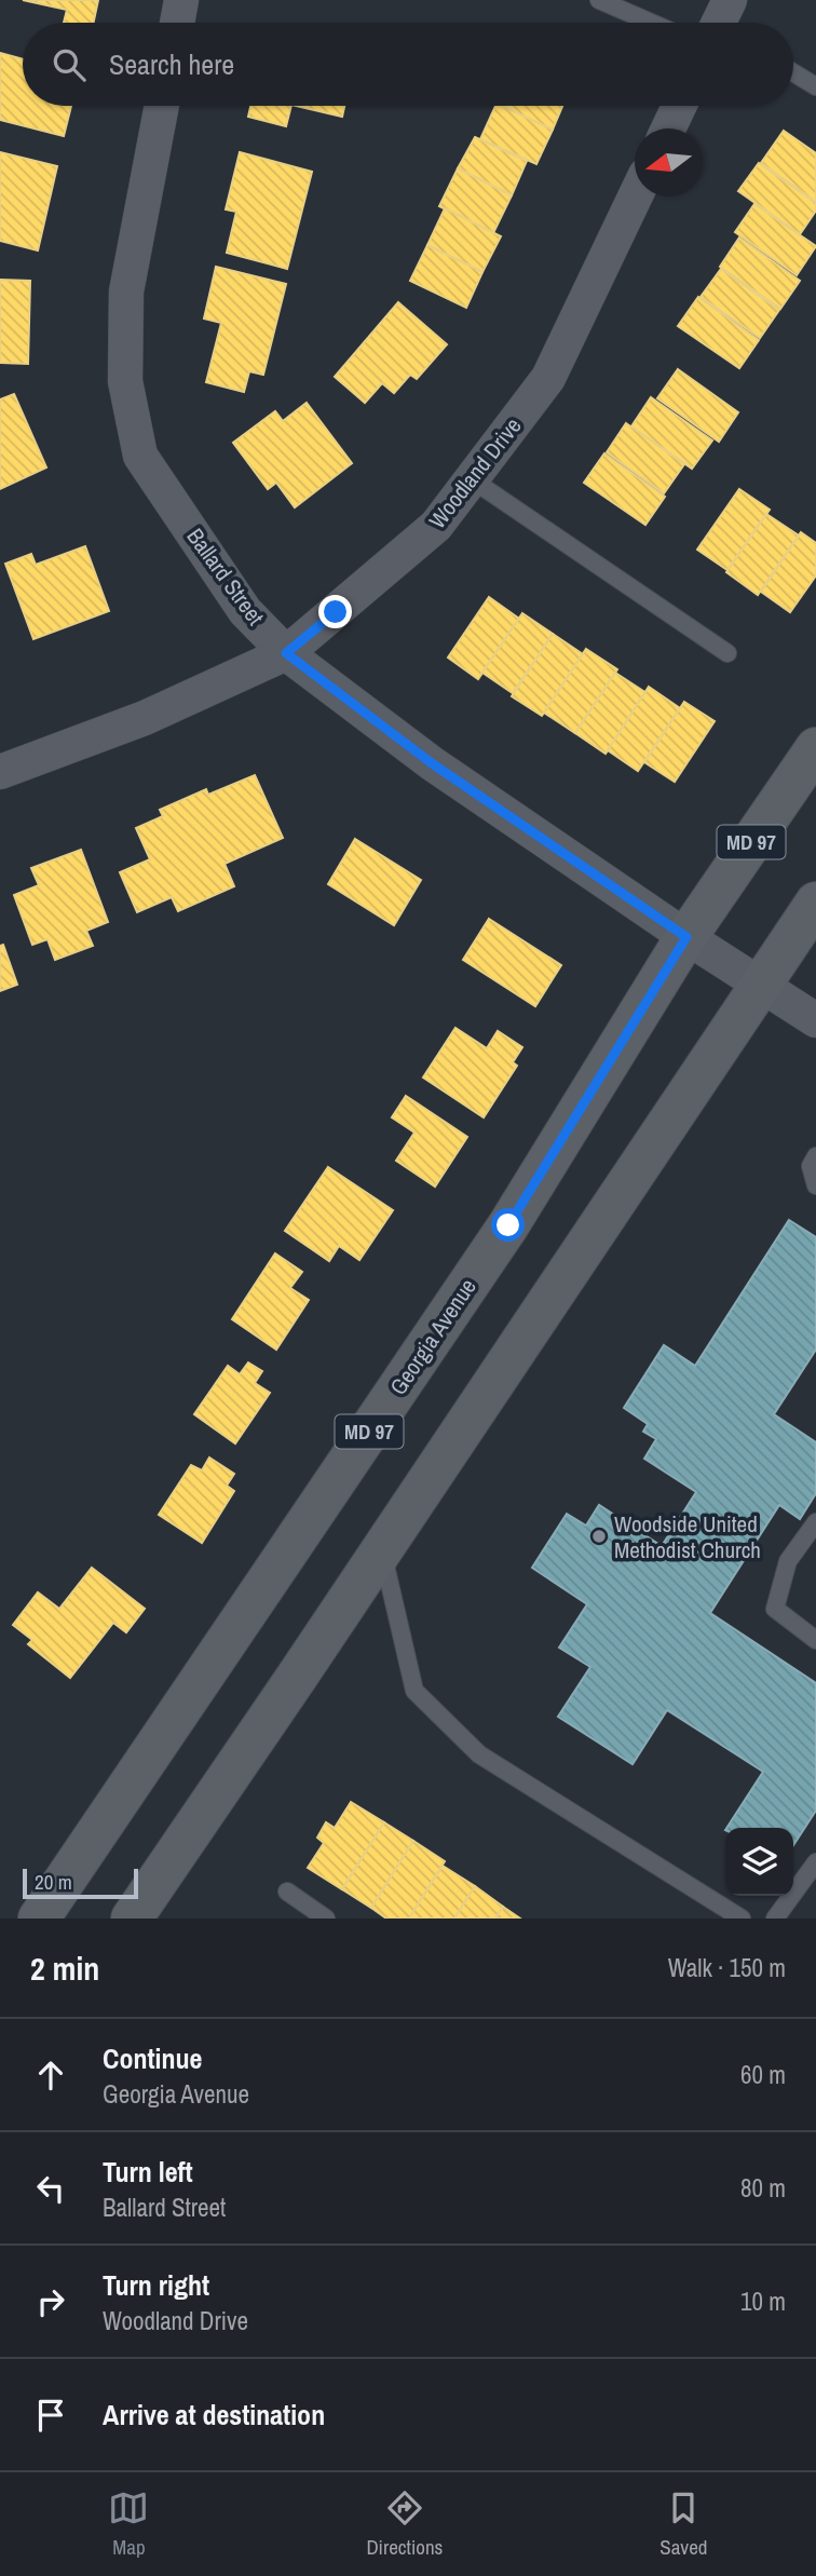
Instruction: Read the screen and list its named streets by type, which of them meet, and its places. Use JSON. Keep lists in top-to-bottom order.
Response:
{
  "streets": {
    "main road": ["MD 97", "Georgia Avenue"],
    "street": ["Woodland Drive", "Ballard Street"]
  },
  "crossings": [
    ["Woodland Drive", "Ballard Street"],
    ["Ballard Street", "Georgia Avenue"]
  ],
  "places": ["Woodside United Methodist Church"],
  "scale_bar": "20 m",
  "north": "left",
  "page": {
    "search": "Search here",
    "scale": "20 m",
    "heading": ["2 min", "Walk · 150 m"],
    "list": [
      ["Continue", "Georgia Avenue", "60 m"],
      ["Turn left", "Ballard Street", "80 m"],
      ["Turn right", "Woodland Drive", "10 m"],
      "Arrive at destination"
    ],
    "nav": ["Map", "Directions", "Saved"]
  }
}
